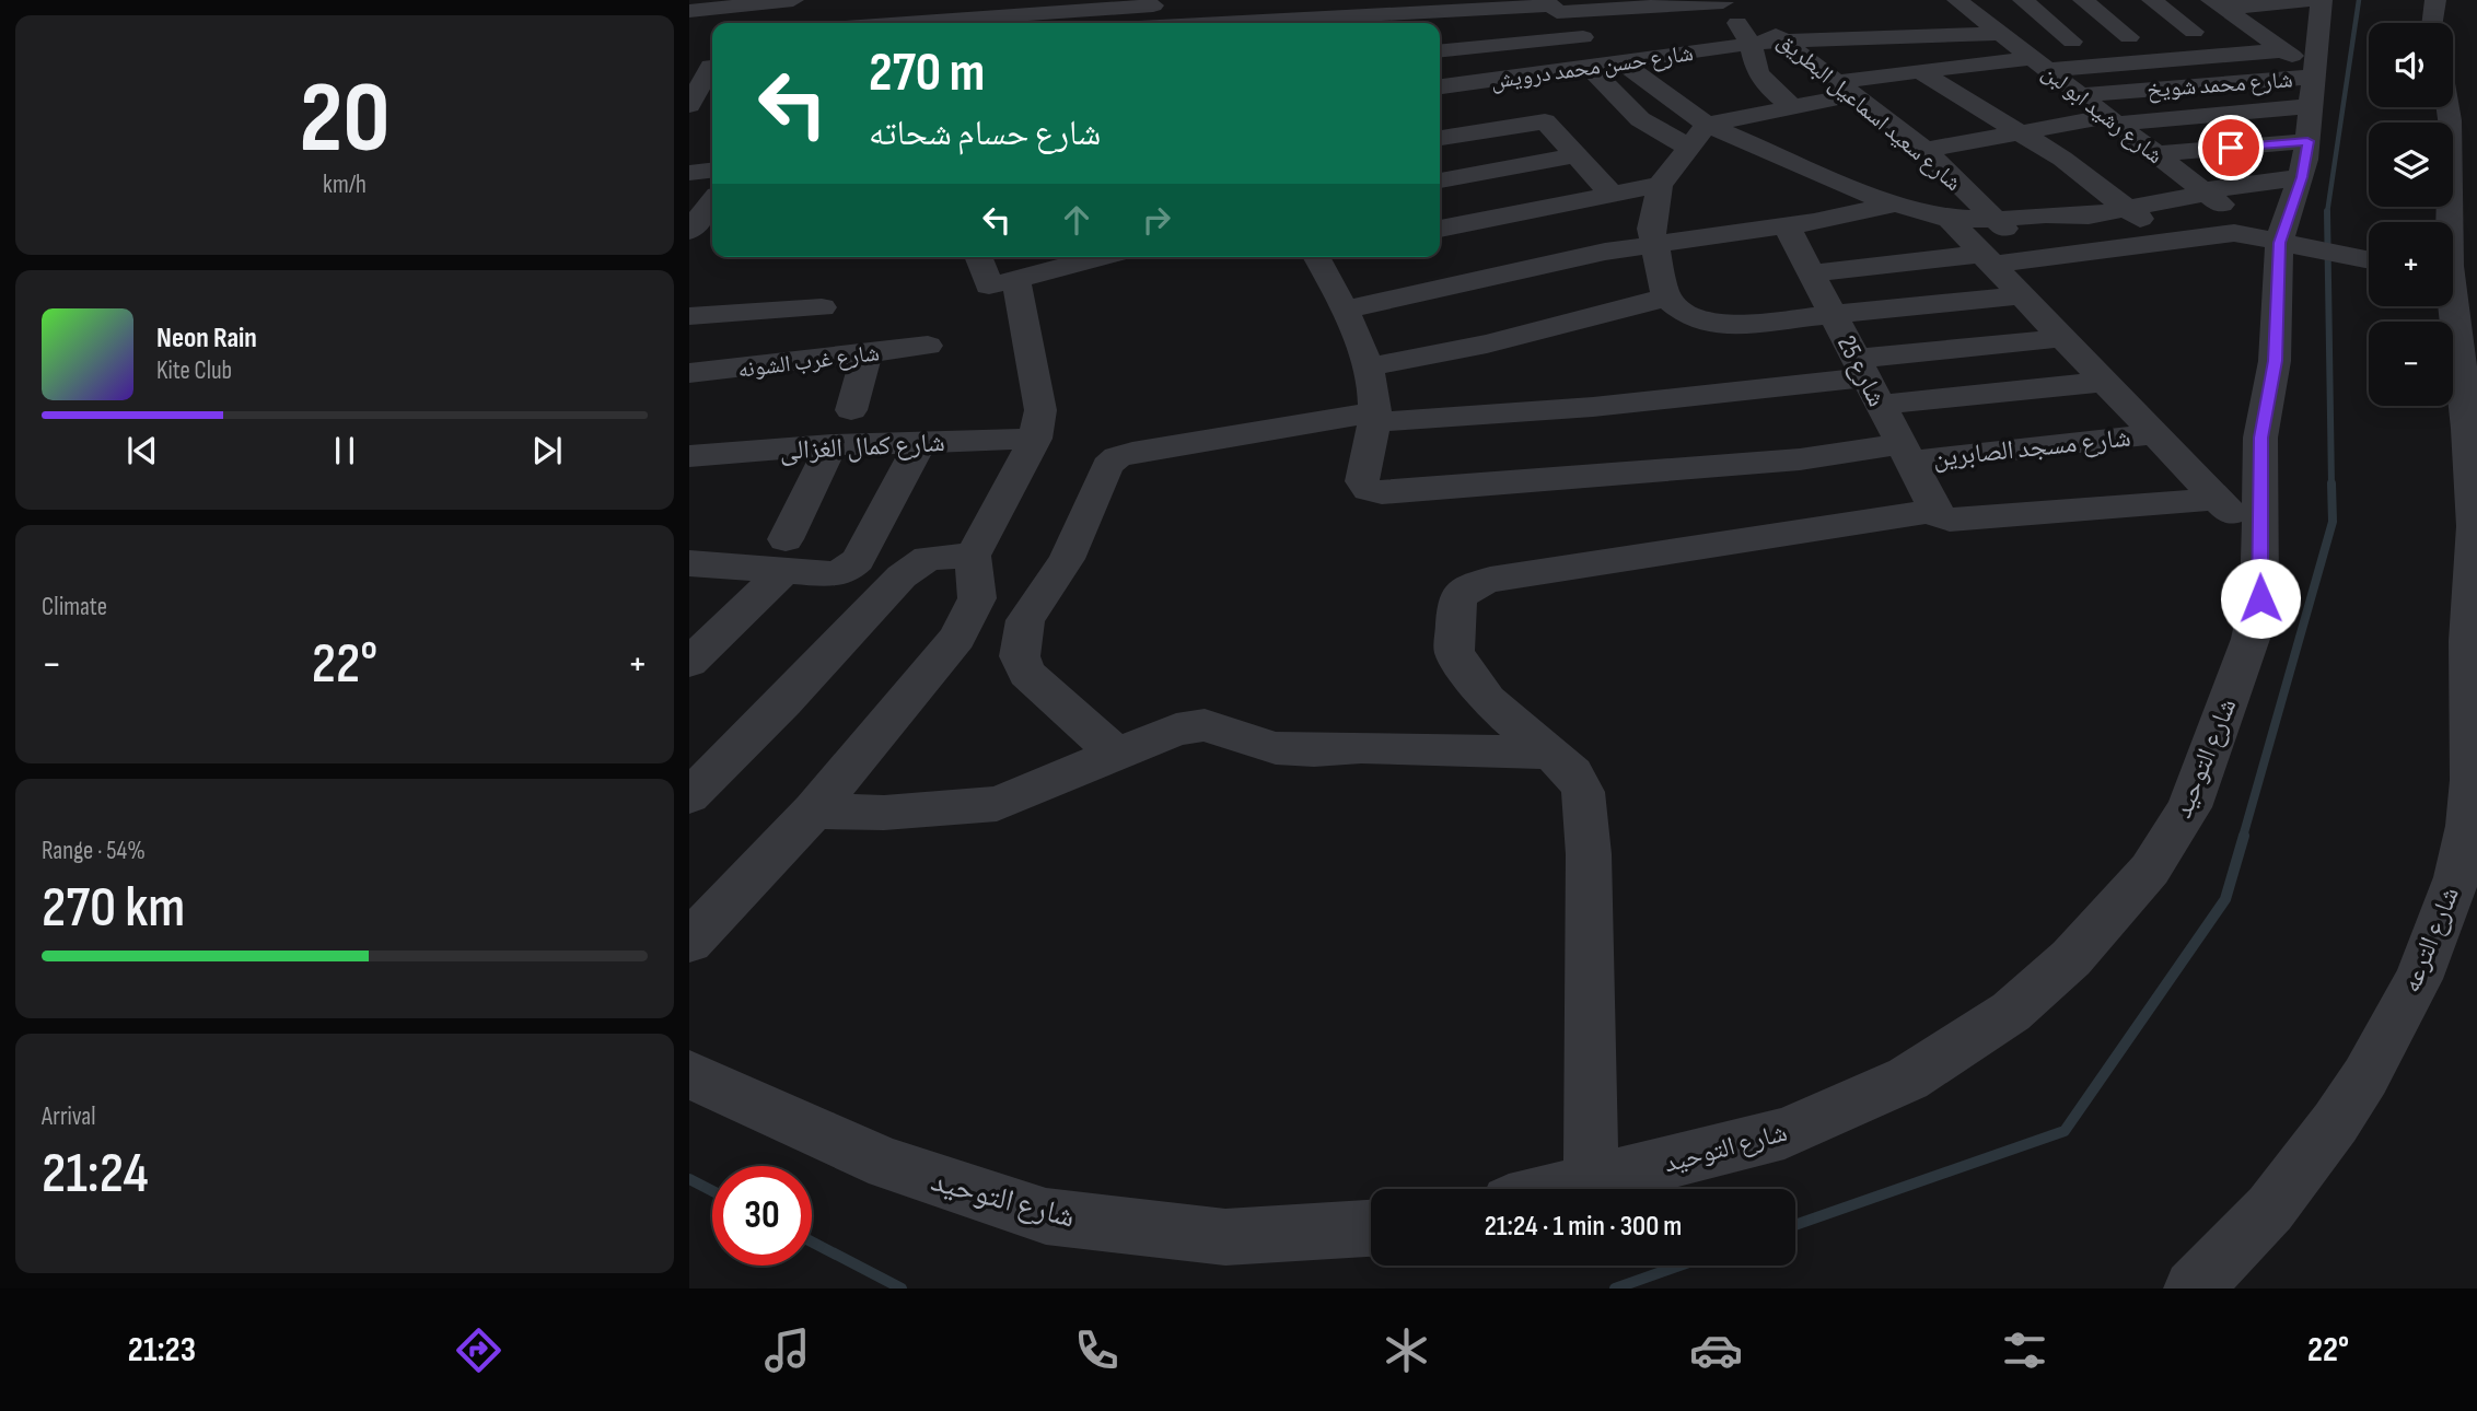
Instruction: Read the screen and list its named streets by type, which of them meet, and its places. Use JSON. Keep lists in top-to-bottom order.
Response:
{
  "streets": {
    "street": [
      "شارع حسن محمد درويش",
      "شارع محمد شويخ",
      "شارع سعيد اسماعيل البطريق",
      "شارع رشيد ابو لبن",
      "شارع غرب الشونه",
      "شارع 25",
      "شارع كمال الغزالى",
      "شارع مسجد الصابرين",
      "شارع التوحيد",
      "شارع الترعه"
    ]
  },
  "crossings": [
    ["شارع حسن محمد درويش", "شارع سعيد اسماعيل البطريق"],
    ["شارع محمد شويخ", "شارع رشيد ابو لبن"],
    ["شارع محمد شويخ", "شارع التوحيد"],
    ["شارع 25", "شارع مسجد الصابرين"]
  ],
  "page": {
    "tile": [
      ["20", "km/h"],
      "Climate",
      ["Range · 54%", "270 km"],
      ["Arrival", "21:24"]
    ],
    "map_buttons": ["+", "−"],
    "turn": ["270 m", "شارع حسام شحاته"],
    "song": ["Neon Rain", "Kite Club"],
    "heat": ["−", "22°", "+"],
    "limit": "30",
    "trip": "21:24 · 1 min · 300 m",
    "tabs": ["21:23", "22°"]
  }
}
